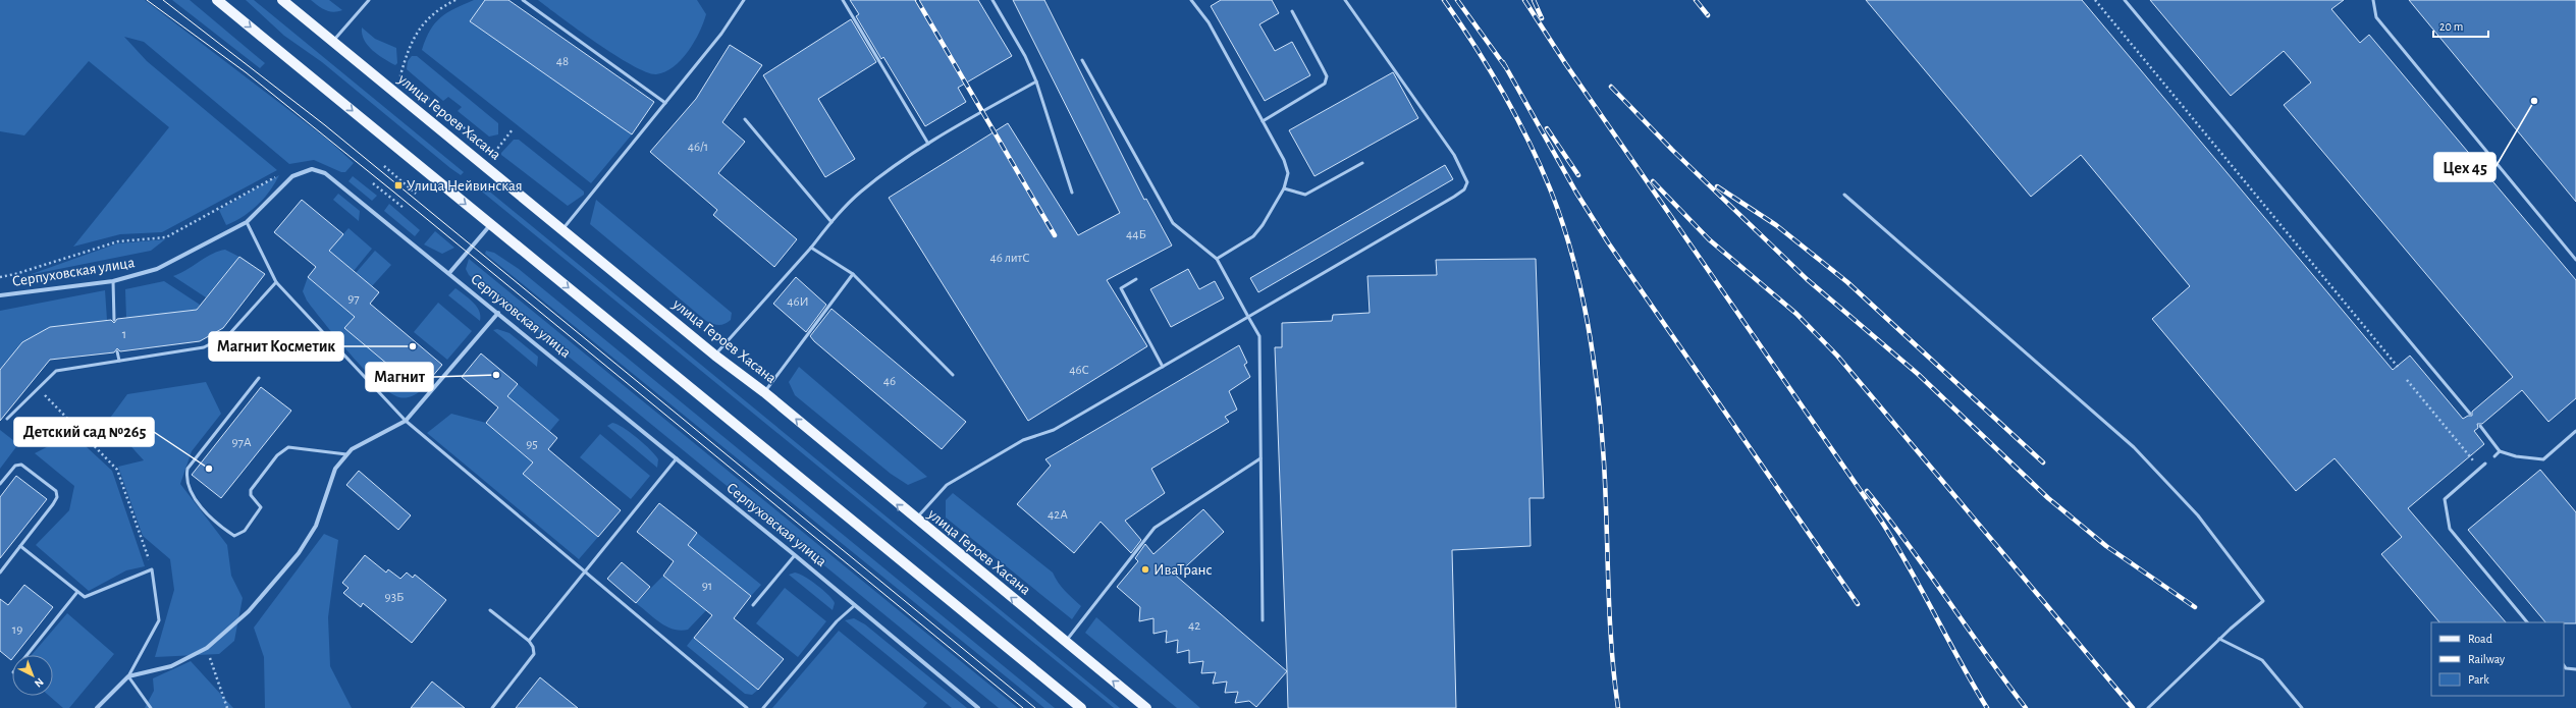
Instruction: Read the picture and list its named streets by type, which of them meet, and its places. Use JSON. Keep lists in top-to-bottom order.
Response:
{
  "streets": {
    "main road": ["улица Героев Хасана"],
    "street": ["Серпуховская улица"]
  },
  "places": {
    "other": [
      "Цех 45",
      "Магнит Косметик",
      "Магнит",
      "Детский сад №265",
      "ИваТранс"
    ],
    "transit": ["Улица Нейвинская"]
  },
  "house_numbers": [
    "48",
    "46/1",
    "44Б",
    "46 литС",
    "97",
    "46И",
    "1",
    "46С",
    "46",
    "97А",
    "95",
    "42А",
    "91",
    "93Б",
    "42",
    "19"
  ],
  "legend": ["Road", "Railway", "Park"],
  "scale_bar": "20 m",
  "north": "bottom right"
}
